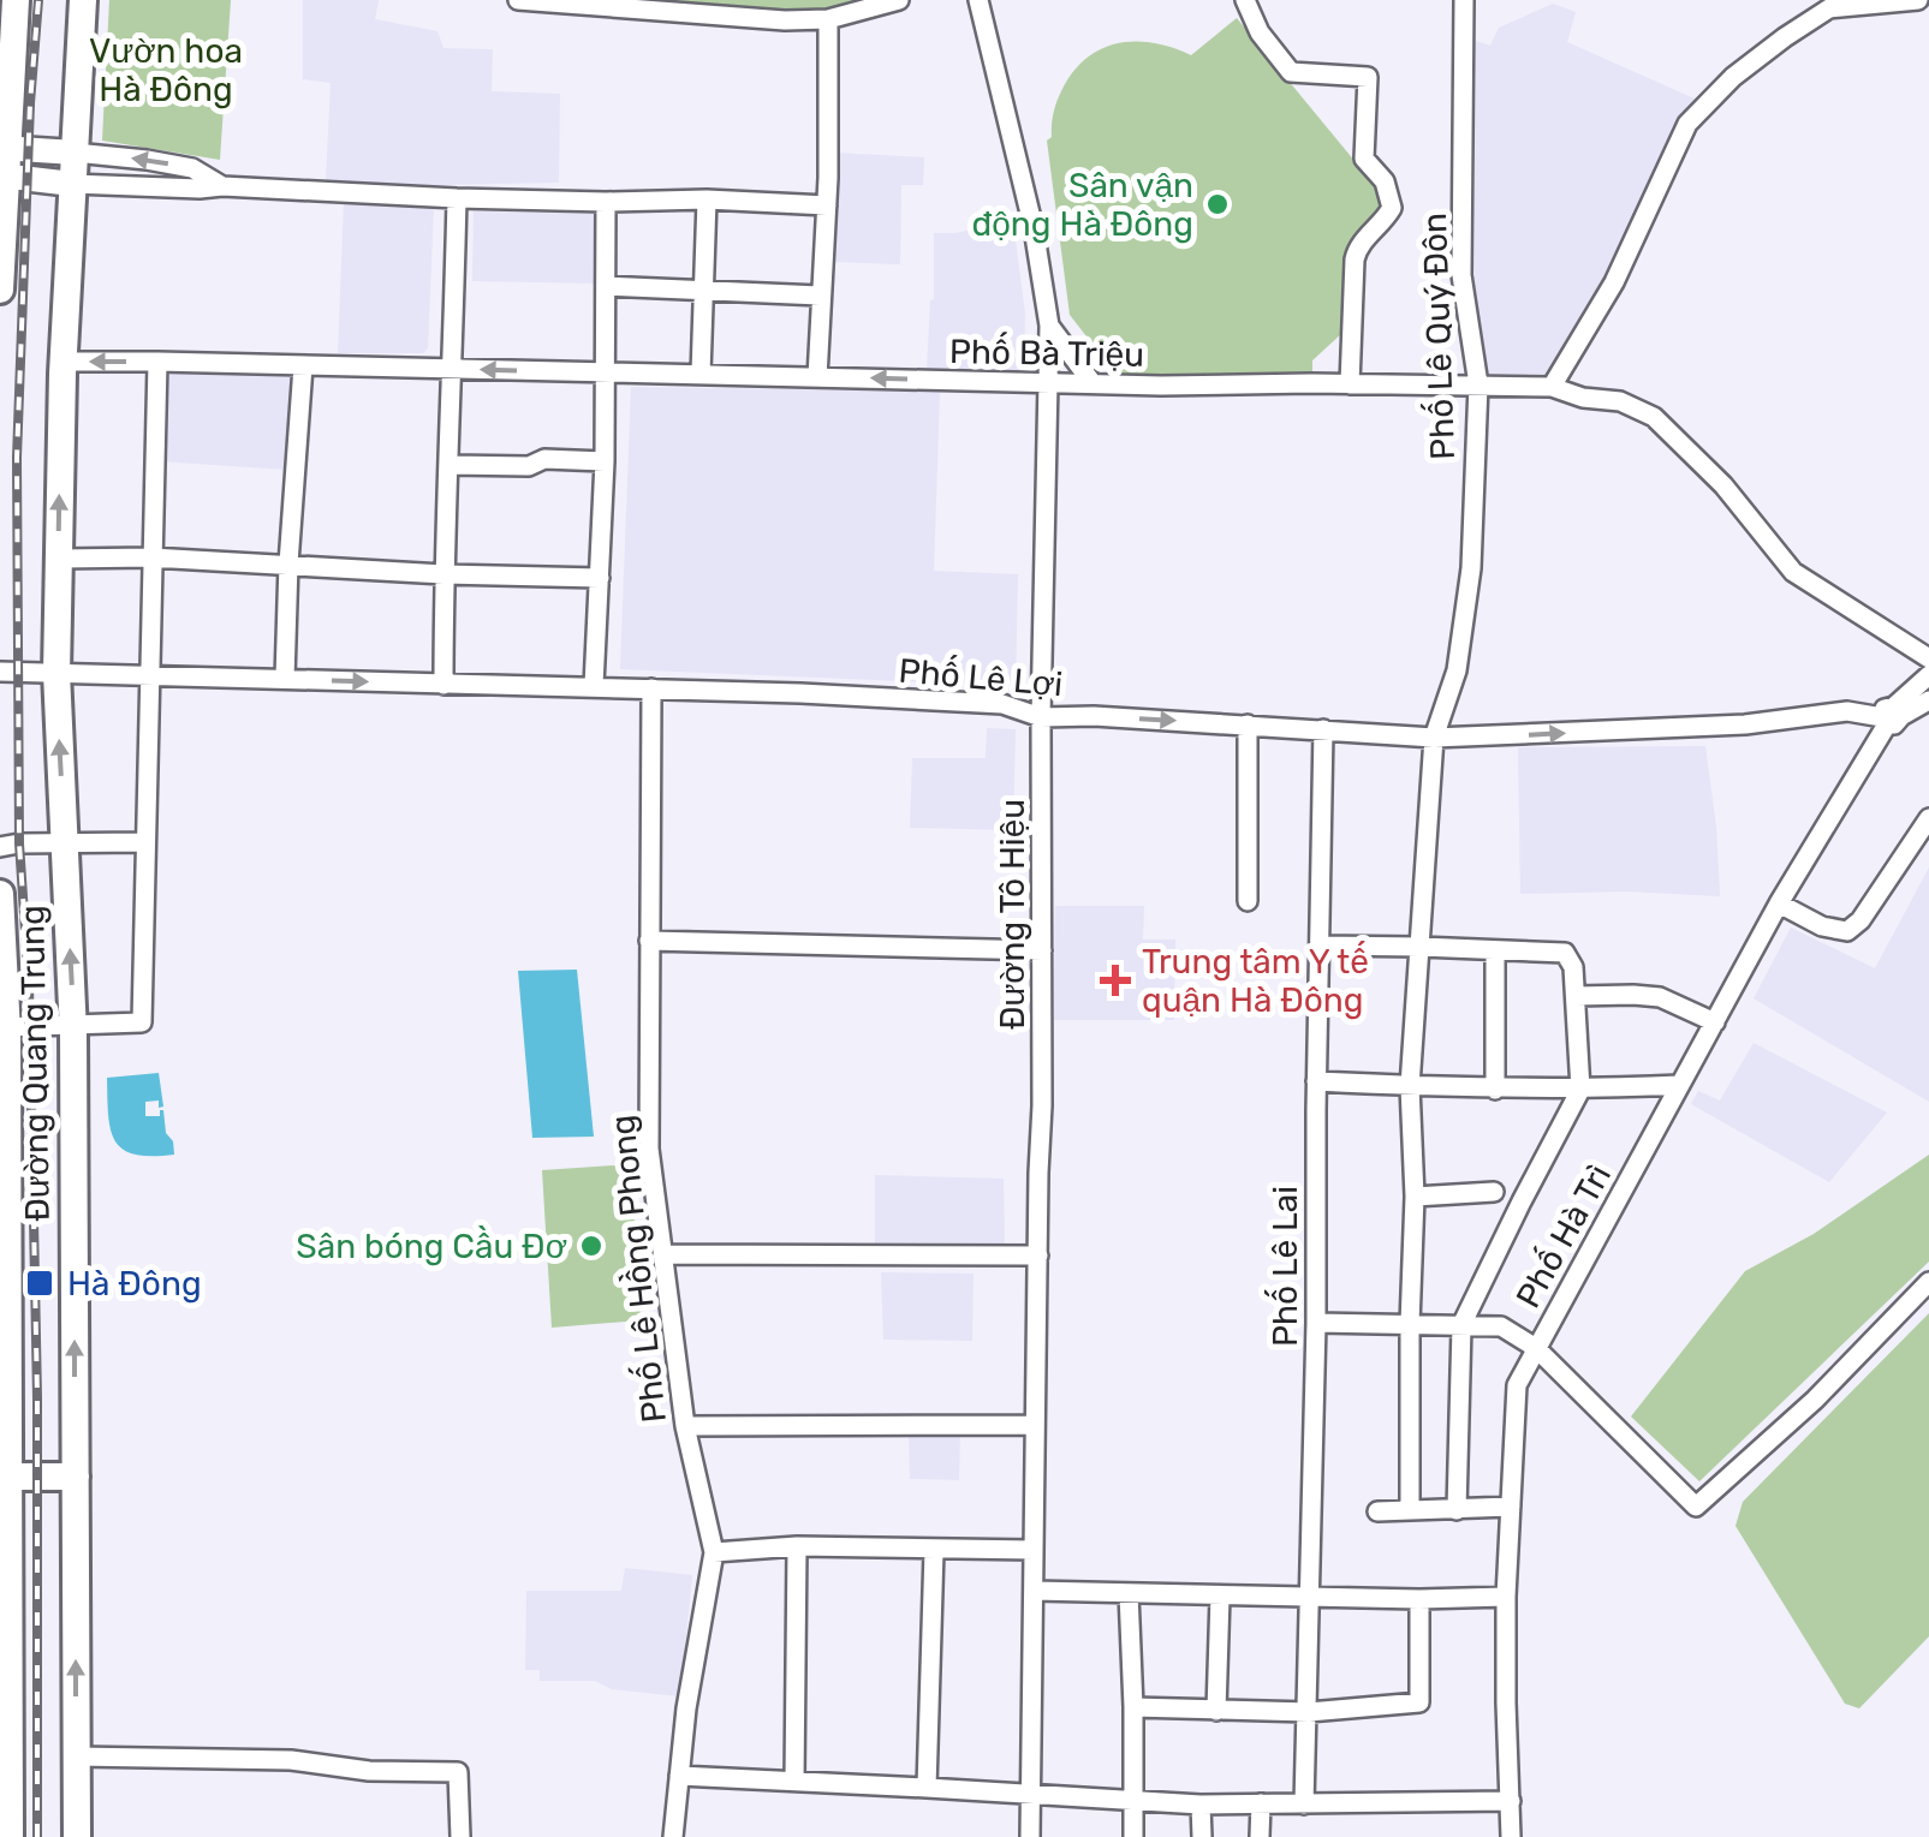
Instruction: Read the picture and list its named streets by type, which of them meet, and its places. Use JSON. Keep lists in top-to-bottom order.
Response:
{
  "streets": {
    "highway": ["Đường Quang Trung"],
    "street": [
      "Phố Lê Quý Đôn",
      "Phố Bà Triệu",
      "Phố Lê Lợi",
      "Đường Tô Hiệu",
      "Phố Hà Trì",
      "Phố Lê Lai",
      "Phố Lê Hồng Phong"
    ]
  },
  "crossings": [
    ["Phố Lê Quý Đôn", "Phố Bà Triệu"],
    ["Phố Lê Quý Đôn", "Phố Lê Lợi"],
    ["Phố Bà Triệu", "Đường Tô Hiệu"],
    ["Phố Bà Triệu", "Đường Quang Trung"],
    ["Phố Lê Lợi", "Đường Tô Hiệu"],
    ["Phố Lê Lợi", "Đường Quang Trung"],
    ["Phố Lê Lợi", "Phố Hà Trì"],
    ["Phố Lê Lợi", "Phố Lê Lai"],
    ["Phố Lê Lợi", "Phố Lê Hồng Phong"]
  ],
  "one_way": ["Phố Lê Lợi"],
  "parks": ["Vườn hoa Hà Đông"],
  "places": {
    "other": ["Sân vận động Hà Đông", "Sân bóng Cầu Đơ"],
    "health": ["Trung tâm Y tế quận Hà Đông"],
    "transit": ["Hà Đông"]
  }
}
